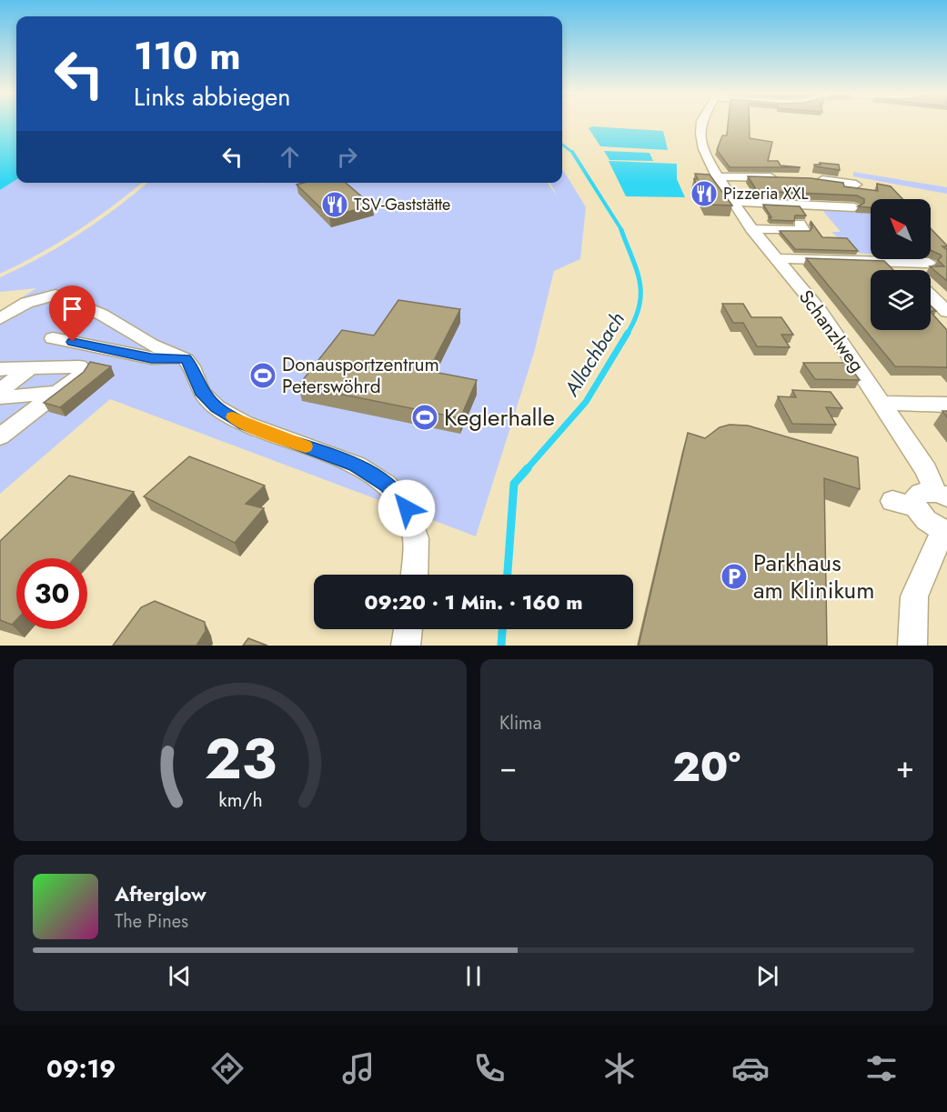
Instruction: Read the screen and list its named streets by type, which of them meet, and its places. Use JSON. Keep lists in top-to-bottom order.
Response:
{
  "streets": {
    "street": ["Schanzlweg"]
  },
  "water": ["Allachbach"],
  "places": {
    "restaurant": ["Pizzeria XXL", "TSV-Gaststätte"],
    "sports": ["Donausportzentrum Peterswöhrd", "Keglerhalle"],
    "parking": ["Parkhaus am Klinikum"]
  },
  "north": "top left",
  "page": {
    "turn": ["110 m", "Links abbiegen"],
    "limit": "30",
    "trip": "09:20 · 1 Min. · 160 m",
    "tile": "Klima",
    "heat": ["−", "20°", "+"],
    "song": ["Afterglow", "The Pines"],
    "tabs": "09:19",
    "gauge": ["23", "km/h"]
  }
}
